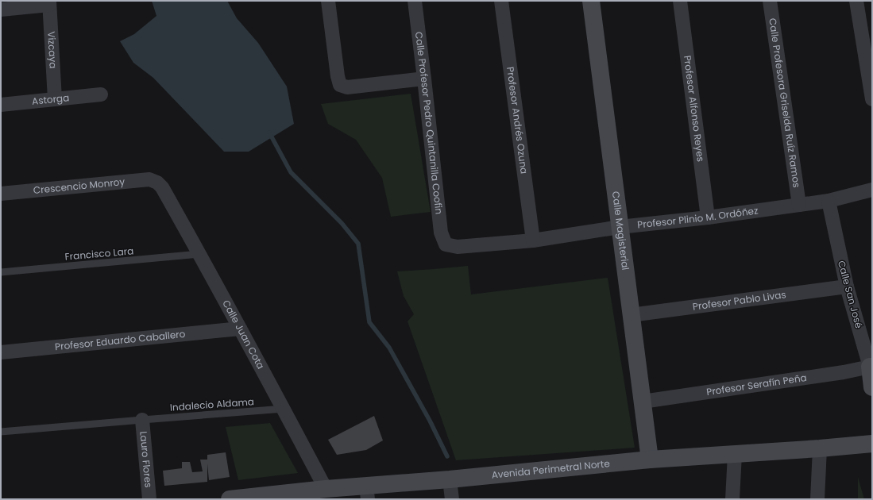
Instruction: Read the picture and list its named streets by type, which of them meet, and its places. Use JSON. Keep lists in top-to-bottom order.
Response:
{
  "streets": {
    "street": [
      "Vizcaya",
      "Astorga",
      "Calle Profesora Griselda Ruíz Ramos",
      "Profesor Alfonso Reyes",
      "Profesor Andrés Ozuna",
      "Calle Profesor Pedro Quintanilla Coofin",
      "Crescencio Monroy",
      "Profesor Plinio M. Ordóñez",
      "Calle Magisterial",
      "Calle San José",
      "Profesor Pablo Livas",
      "Calle Juan Cota",
      "Profesor Eduardo Caballero",
      "Profesor Serafín Peña",
      "Lauro Flores",
      "Avenida Perimetral Norte"
    ],
    "lane": ["Francisco Lara", "Indalecio Aldama"]
  },
  "crossings": [
    ["Vizcaya", "Astorga"],
    ["Calle Profesora Griselda Ruíz Ramos", "Profesor Plinio M. Ordóñez"],
    ["Profesor Alfonso Reyes", "Profesor Plinio M. Ordóñez"],
    ["Profesor Andrés Ozuna", "Profesor Plinio M. Ordóñez"],
    ["Calle Profesor Pedro Quintanilla Coofin", "Profesor Plinio M. Ordóñez"],
    ["Crescencio Monroy", "Calle Juan Cota"],
    ["Profesor Plinio M. Ordóñez", "Calle Magisterial"],
    ["Profesor Plinio M. Ordóñez", "Calle San José"],
    ["Calle Magisterial", "Profesor Pablo Livas"],
    ["Calle Magisterial", "Profesor Serafín Peña"],
    ["Calle Magisterial", "Avenida Perimetral Norte"],
    ["Francisco Lara", "Calle Juan Cota"],
    ["Calle San José", "Profesor Pablo Livas"],
    ["Calle San José", "Profesor Serafín Peña"],
    ["Calle Juan Cota", "Profesor Eduardo Caballero"],
    ["Calle Juan Cota", "Indalecio Aldama"],
    ["Calle Juan Cota", "Avenida Perimetral Norte"],
    ["Indalecio Aldama", "Lauro Flores"]
  ]
}
